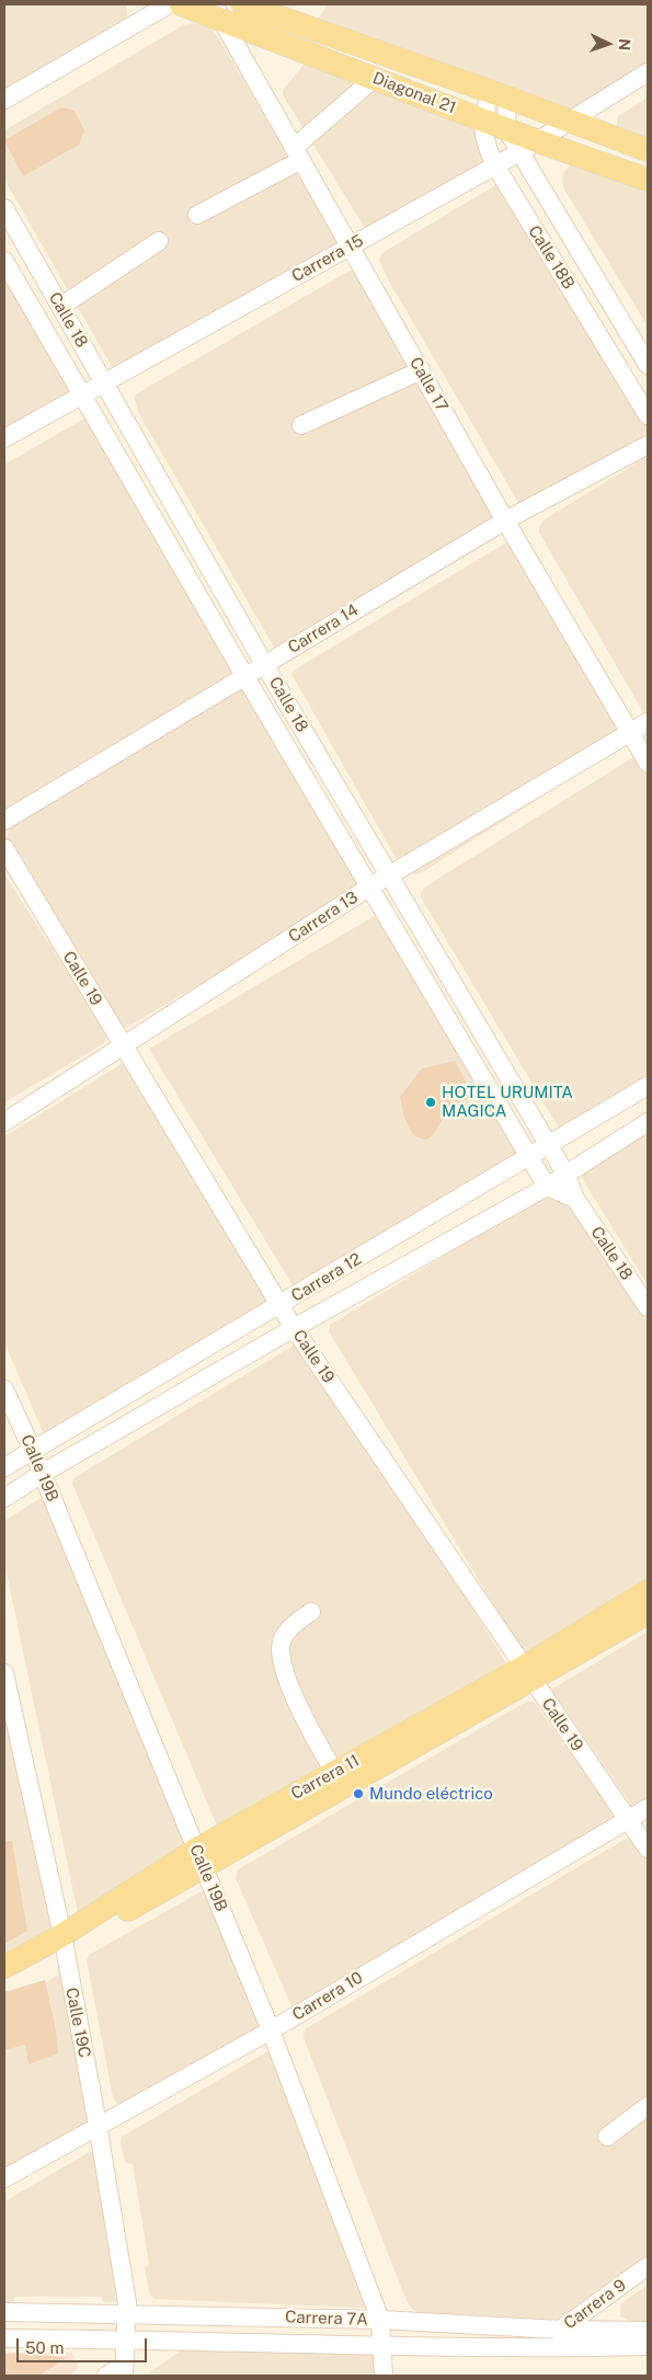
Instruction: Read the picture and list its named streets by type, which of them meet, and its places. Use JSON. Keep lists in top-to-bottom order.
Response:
{
  "streets": {
    "main road": ["Diagonal 21", "Carrera 11"],
    "street": [
      "Calle 18B",
      "Carrera 15",
      "Calle 18",
      "Calle 17",
      "Carrera 14",
      "Carrera 13",
      "Calle 19",
      "Carrera 12",
      "Calle 19B",
      "Carrera 10",
      "Calle 19C",
      "Carrera 9",
      "Carrera 7A"
    ]
  },
  "crossings": [
    ["Diagonal 21", "Calle 18B"],
    ["Diagonal 21", "Carrera 15"],
    ["Diagonal 21", "Calle 17"],
    ["Calle 18B", "Carrera 15"],
    ["Carrera 15", "Calle 18"],
    ["Carrera 15", "Calle 17"],
    ["Calle 18", "Carrera 14"],
    ["Calle 18", "Carrera 13"],
    ["Calle 18", "Carrera 12"],
    ["Calle 17", "Carrera 14"],
    ["Calle 17", "Carrera 13"],
    ["Carrera 13", "Calle 19"],
    ["Calle 19", "Carrera 12"],
    ["Calle 19", "Carrera 11"],
    ["Calle 19", "Carrera 10"],
    ["Carrera 12", "Calle 19B"],
    ["Calle 19B", "Carrera 11"],
    ["Calle 19B", "Carrera 10"],
    ["Calle 19B", "Carrera 7A"],
    ["Carrera 11", "Calle 19C"],
    ["Carrera 10", "Calle 19C"],
    ["Calle 19C", "Carrera 7A"],
    ["Carrera 9", "Carrera 7A"]
  ],
  "places": ["HOTEL URUMITA MAGICA", "Mundo eléctrico"],
  "scale_bar": "50 m",
  "north": "right"
}
